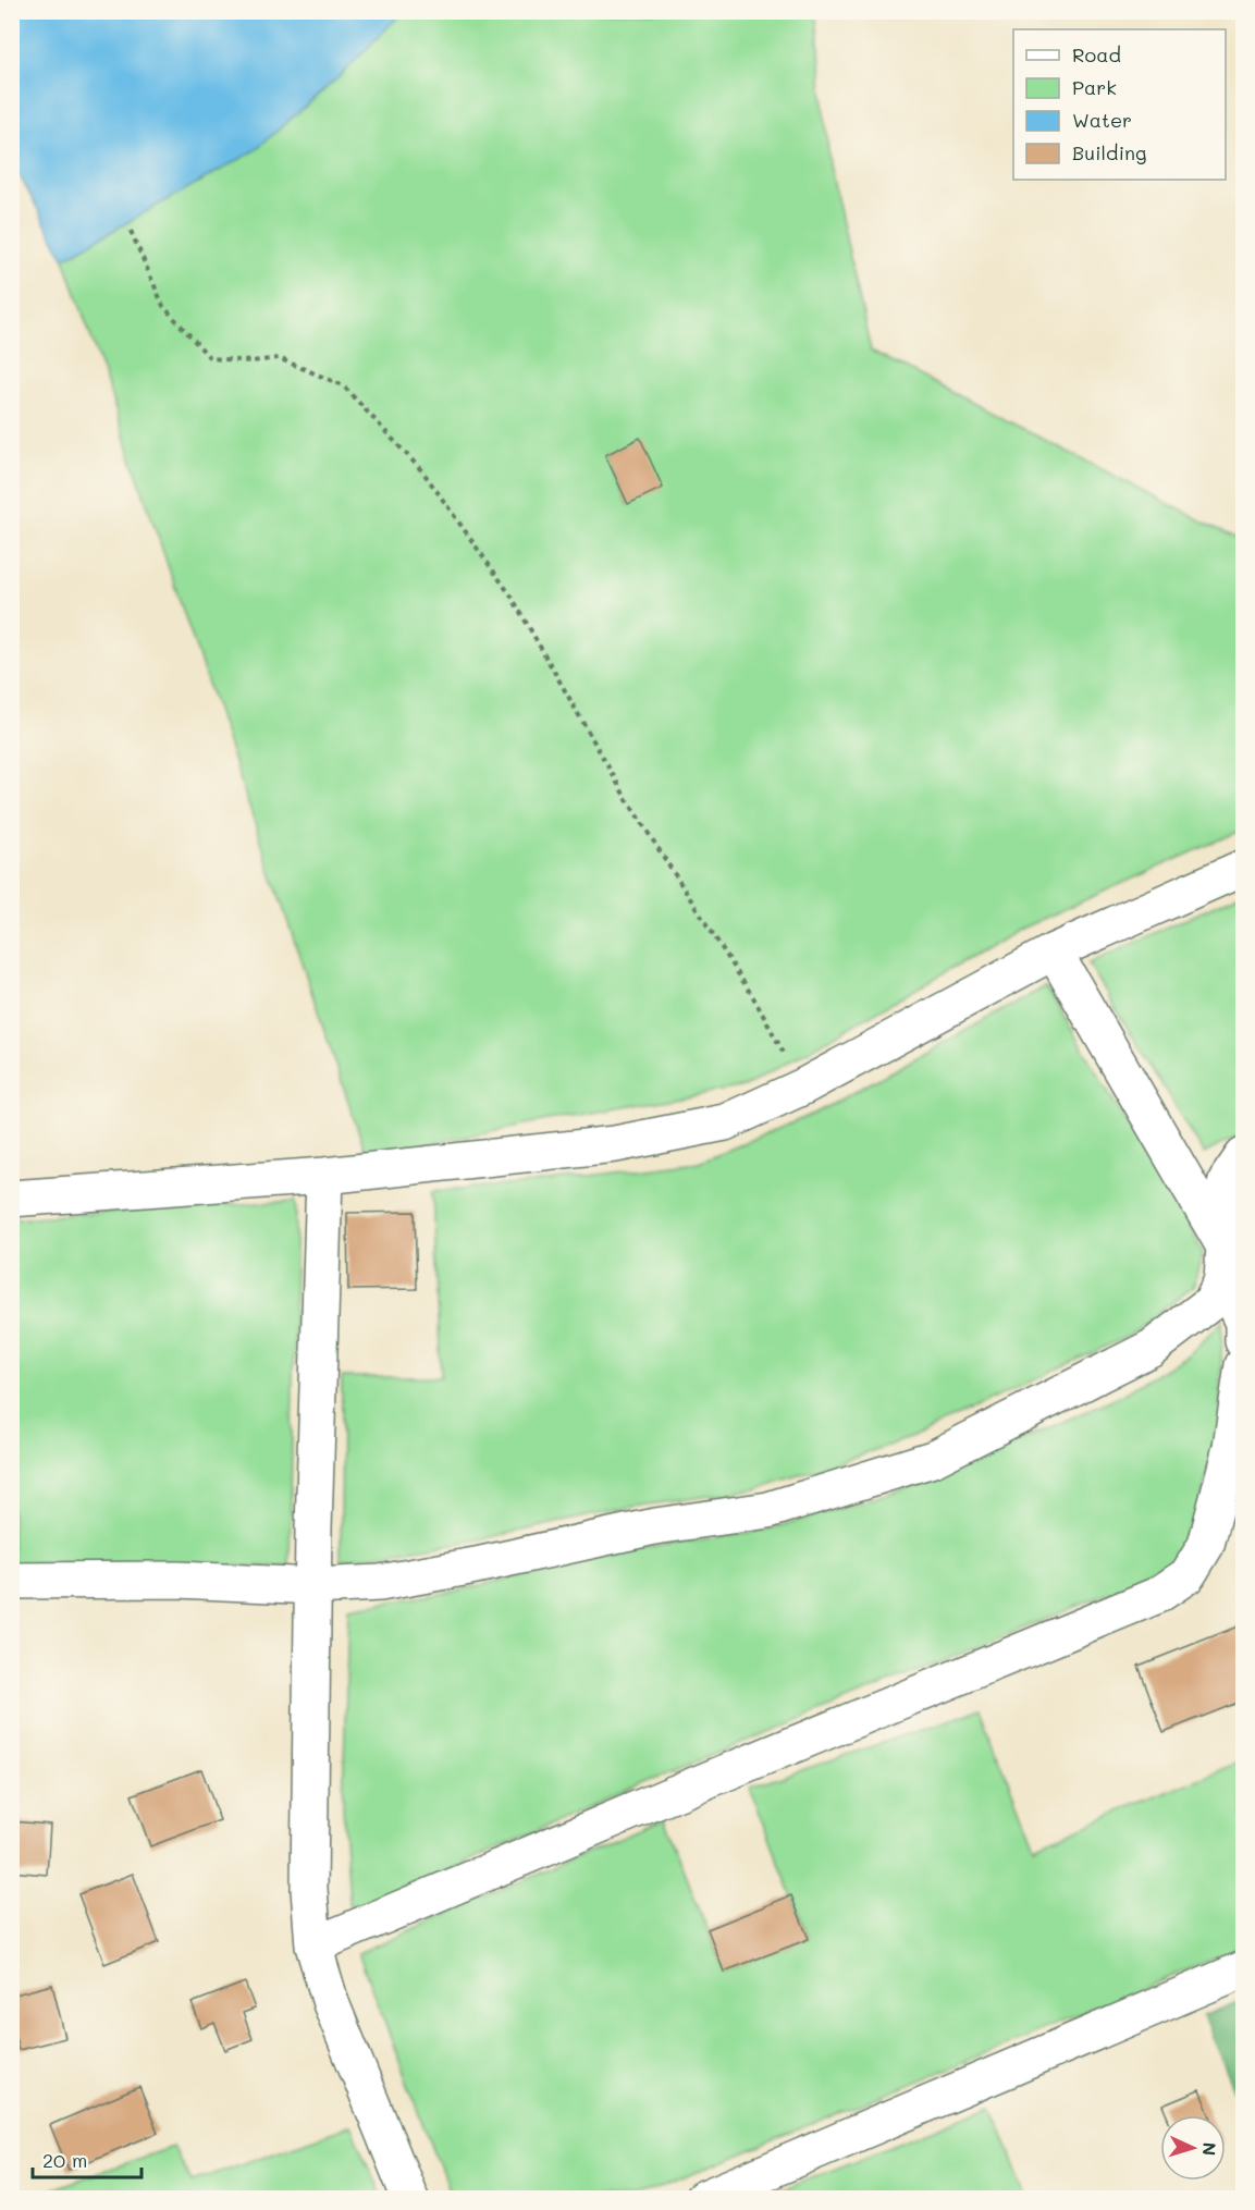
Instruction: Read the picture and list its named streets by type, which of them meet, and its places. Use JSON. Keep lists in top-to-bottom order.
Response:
{
  "legend": [
    "Road",
    "Park",
    "Water",
    "Building"
  ],
  "scale_bar": "20 m",
  "north": "right"
}
